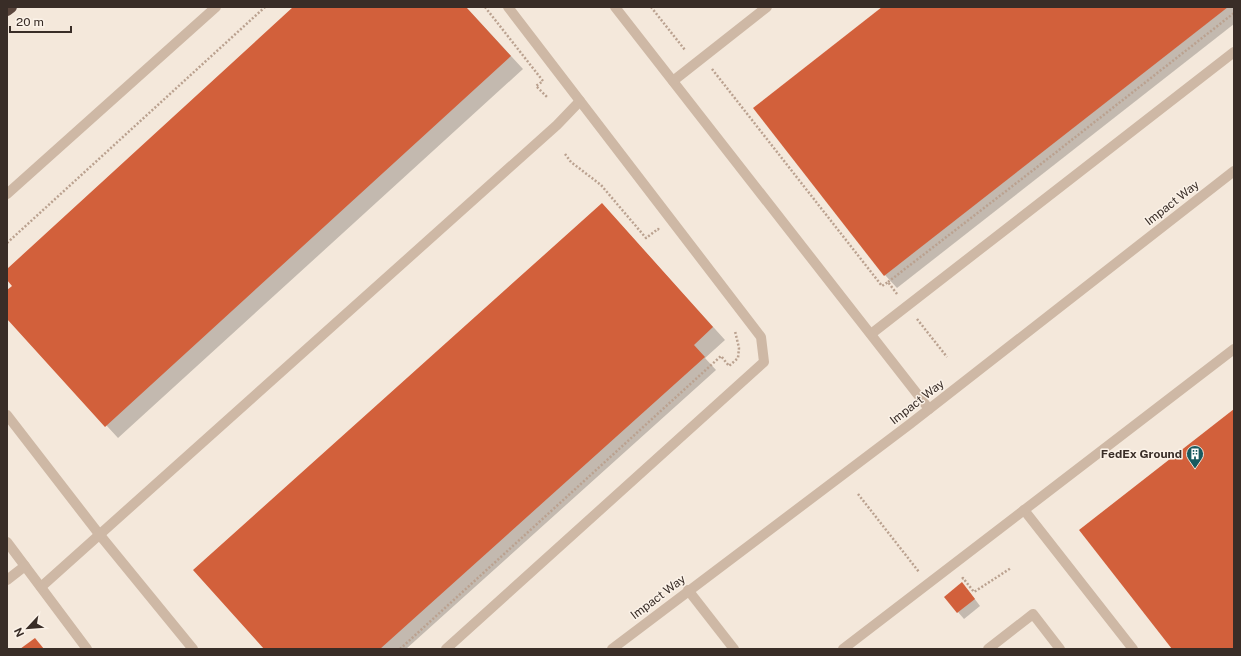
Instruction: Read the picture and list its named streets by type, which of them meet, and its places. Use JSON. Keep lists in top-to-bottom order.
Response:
{
  "streets": {
    "street": ["Impact Way"]
  },
  "places": {
    "building": ["FedEx Ground"]
  },
  "scale_bar": "20 m",
  "north": "bottom left"
}
